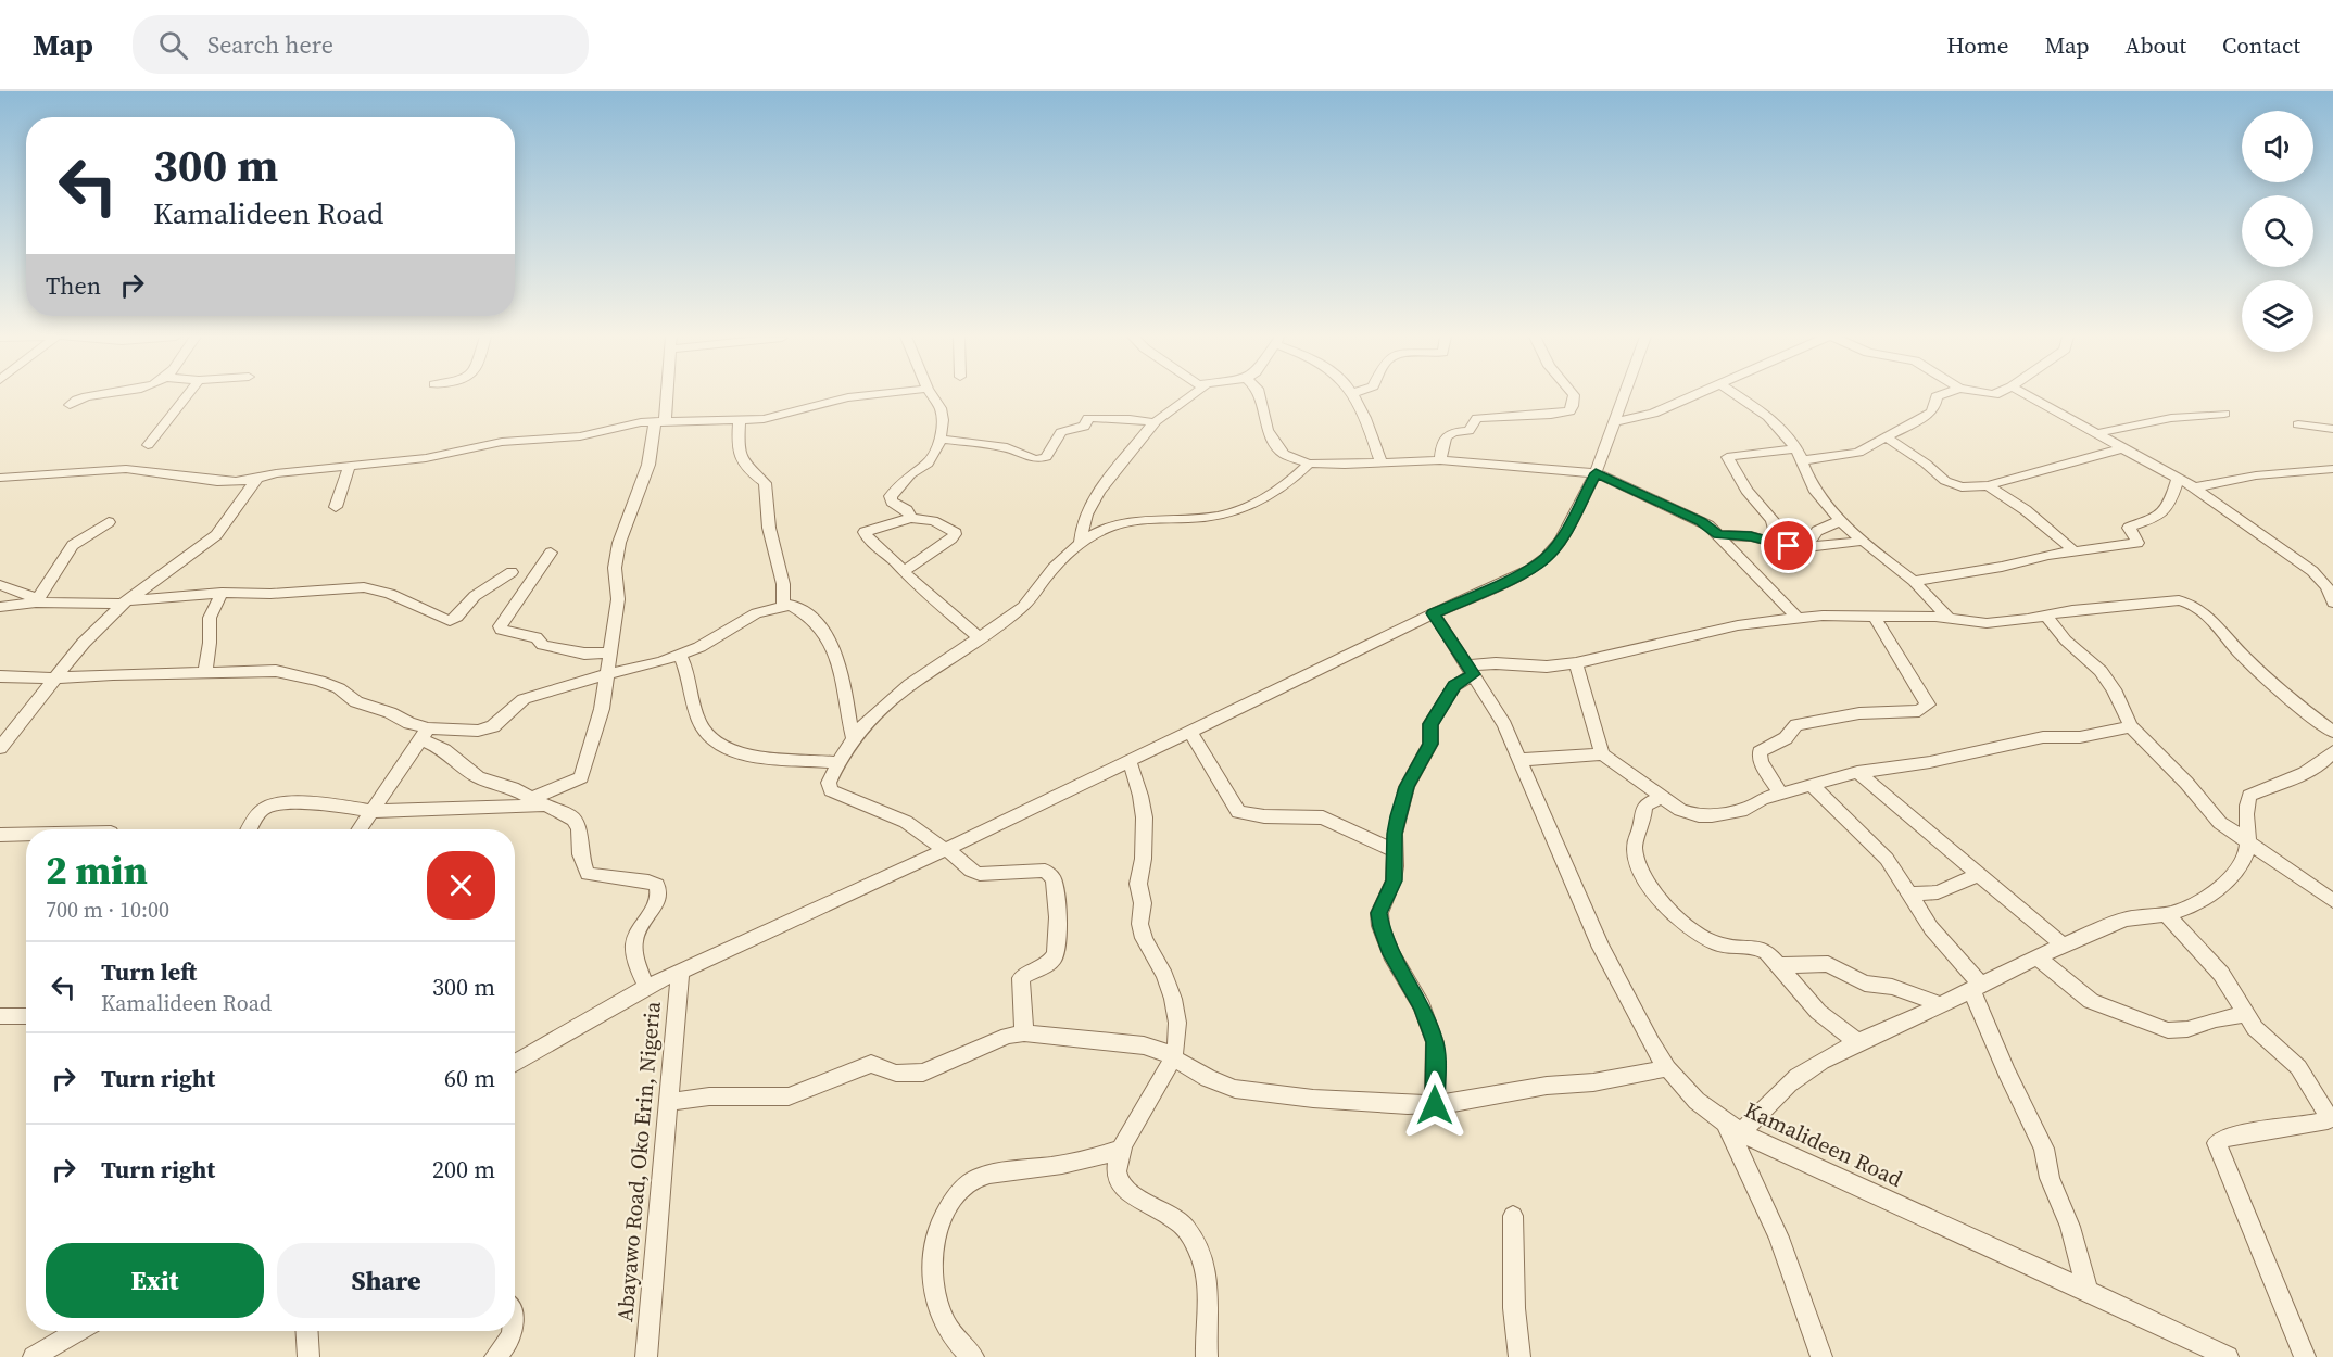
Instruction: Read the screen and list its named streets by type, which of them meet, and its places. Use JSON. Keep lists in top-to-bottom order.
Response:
{
  "streets": {
    "street": ["Kamalideen Road", "Abayawo Road, Oko Erin, Nigeria"]
  },
  "page": {
    "header": "Map",
    "search": "Search here",
    "nav": [
      "Home",
      "Map",
      "About",
      "Contact"
    ],
    "turn": ["300 m", "Kamalideen Road"],
    "then": "Then",
    "heading": ["2 min", "700 m · 10:00"],
    "list": [
      {
        "name": "Turn left",
        "note": "Kamalideen Road",
        "value": "300 m"
      },
      {
        "name": "Turn right",
        "value": "60 m"
      },
      {
        "name": "Turn right",
        "value": "200 m"
      }
    ],
    "buttons": ["Exit", "Share"]
  }
}
